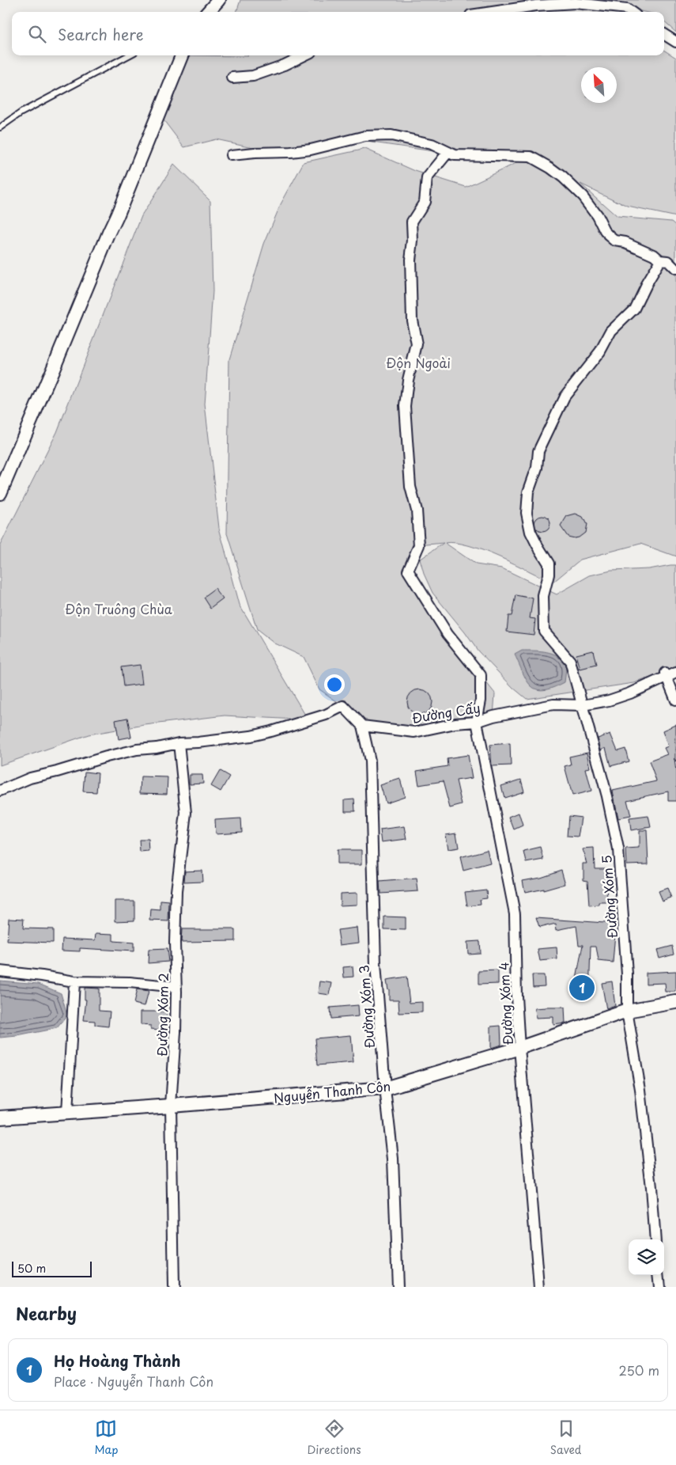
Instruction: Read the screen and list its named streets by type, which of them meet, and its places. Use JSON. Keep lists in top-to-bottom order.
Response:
{
  "streets": {
    "street": [
      "Đường Cấy",
      "Đường Xóm 5",
      "Đường Xóm 4",
      "Đường Xóm 3",
      "Đường Xóm 2",
      "Nguyễn Thanh Côn"
    ]
  },
  "crossings": [
    ["Đường Cấy", "Đường Xóm 5"],
    ["Đường Cấy", "Đường Xóm 4"],
    ["Đường Cấy", "Đường Xóm 3"],
    ["Đường Xóm 5", "Nguyễn Thanh Côn"],
    ["Đường Xóm 4", "Nguyễn Thanh Côn"],
    ["Đường Xóm 3", "Nguyễn Thanh Côn"],
    ["Đường Xóm 2", "Nguyễn Thanh Côn"]
  ],
  "parks": ["Độn Ngoài", "Độn Truông Chùa"],
  "scale_bar": "50 m",
  "north": "top left",
  "page": {
    "search": "Search here",
    "pins": "1",
    "scale": "50 m",
    "heading": "Nearby",
    "list": [
      {
        "mark": "1",
        "name": "Họ Hoàng Thành",
        "note": "Place · Nguyễn Thanh Côn",
        "value": "250 m"
      }
    ],
    "nav": ["Map", "Directions", "Saved"]
  }
}
